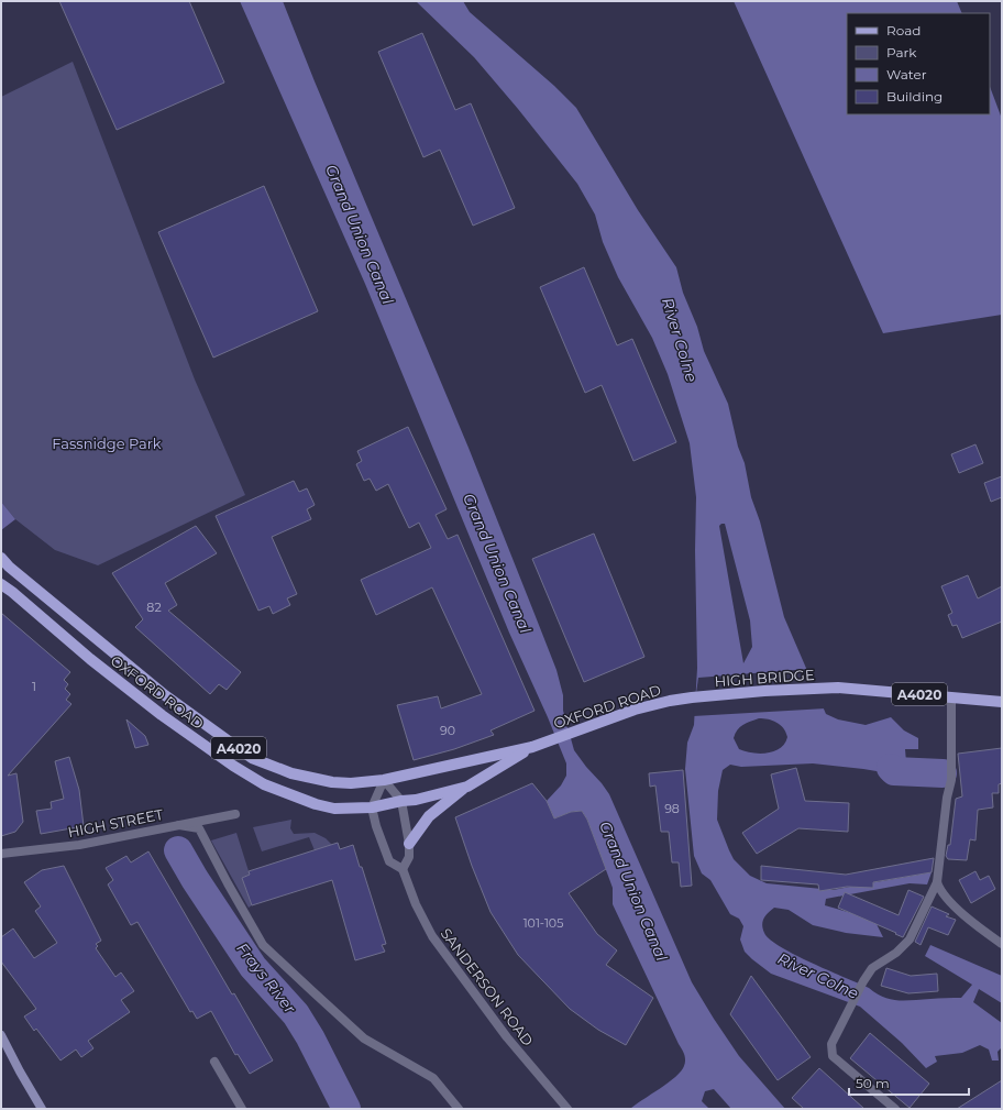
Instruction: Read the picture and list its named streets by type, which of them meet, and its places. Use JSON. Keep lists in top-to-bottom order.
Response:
{
  "streets": {
    "main road": ["HIGH BRIDGE", "OXFORD ROAD", "A4020"],
    "street": ["HIGH STREET", "SANDERSON ROAD"]
  },
  "crossings": [
    ["HIGH BRIDGE", "OXFORD ROAD"],
    ["HIGH BRIDGE", "A4020"]
  ],
  "water": ["Grand Union Canal", "River Colne", "Frays River"],
  "parks": ["Fassnidge Park"],
  "house_numbers": [
    "82",
    "1",
    "90",
    "98",
    "101-105"
  ],
  "legend": [
    "Road",
    "Park",
    "Water",
    "Building"
  ],
  "scale_bar": "50 m"
}
